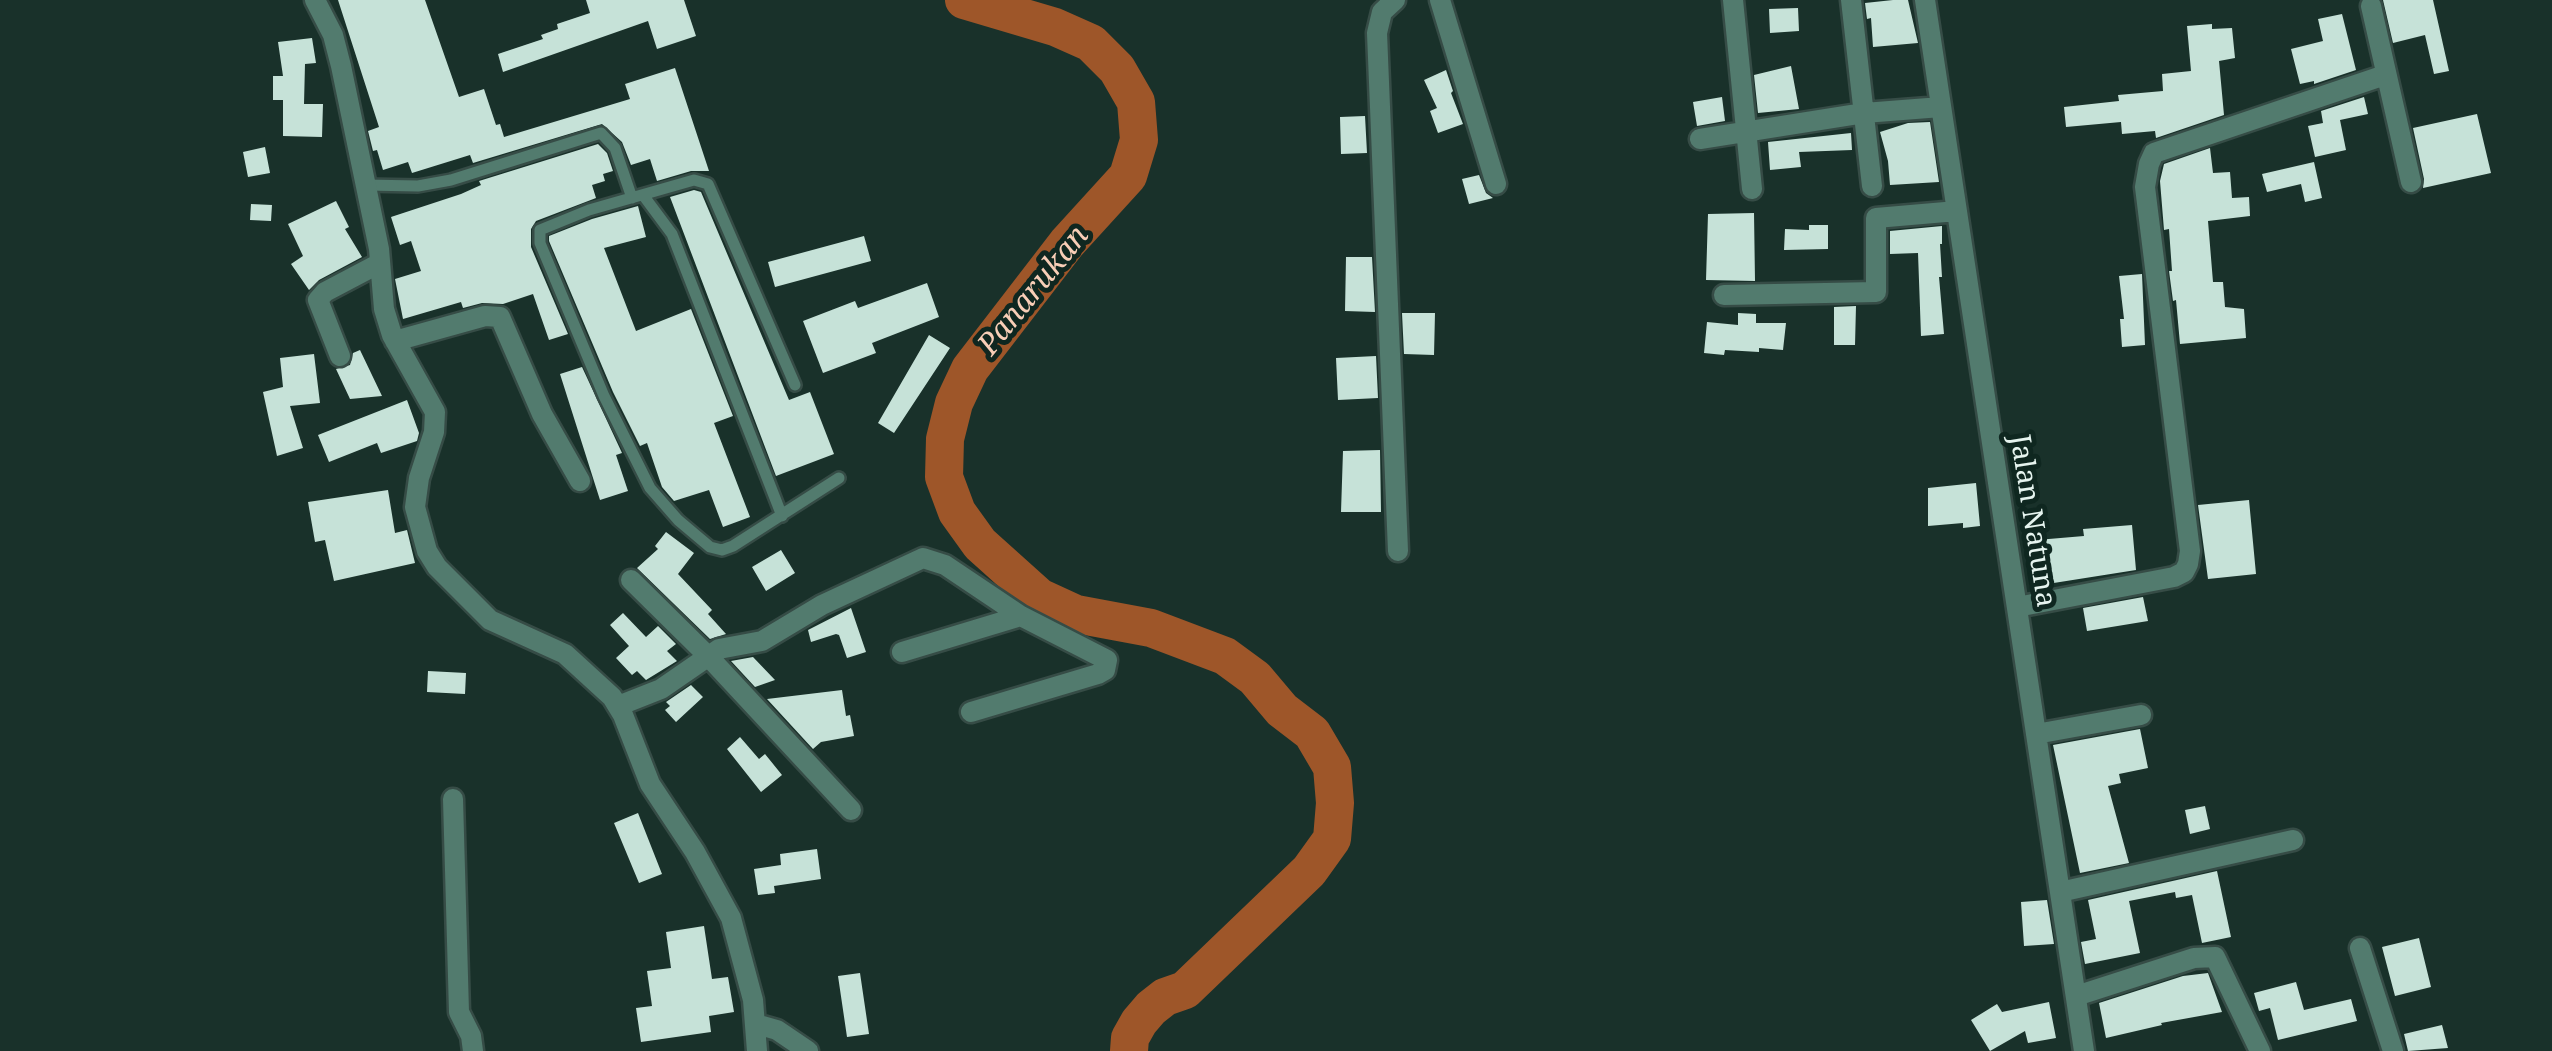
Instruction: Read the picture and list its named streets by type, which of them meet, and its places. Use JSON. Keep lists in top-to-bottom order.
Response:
{
  "streets": {
    "street": ["Jalan Natuna"]
  },
  "water": ["Panarukan"]
}
